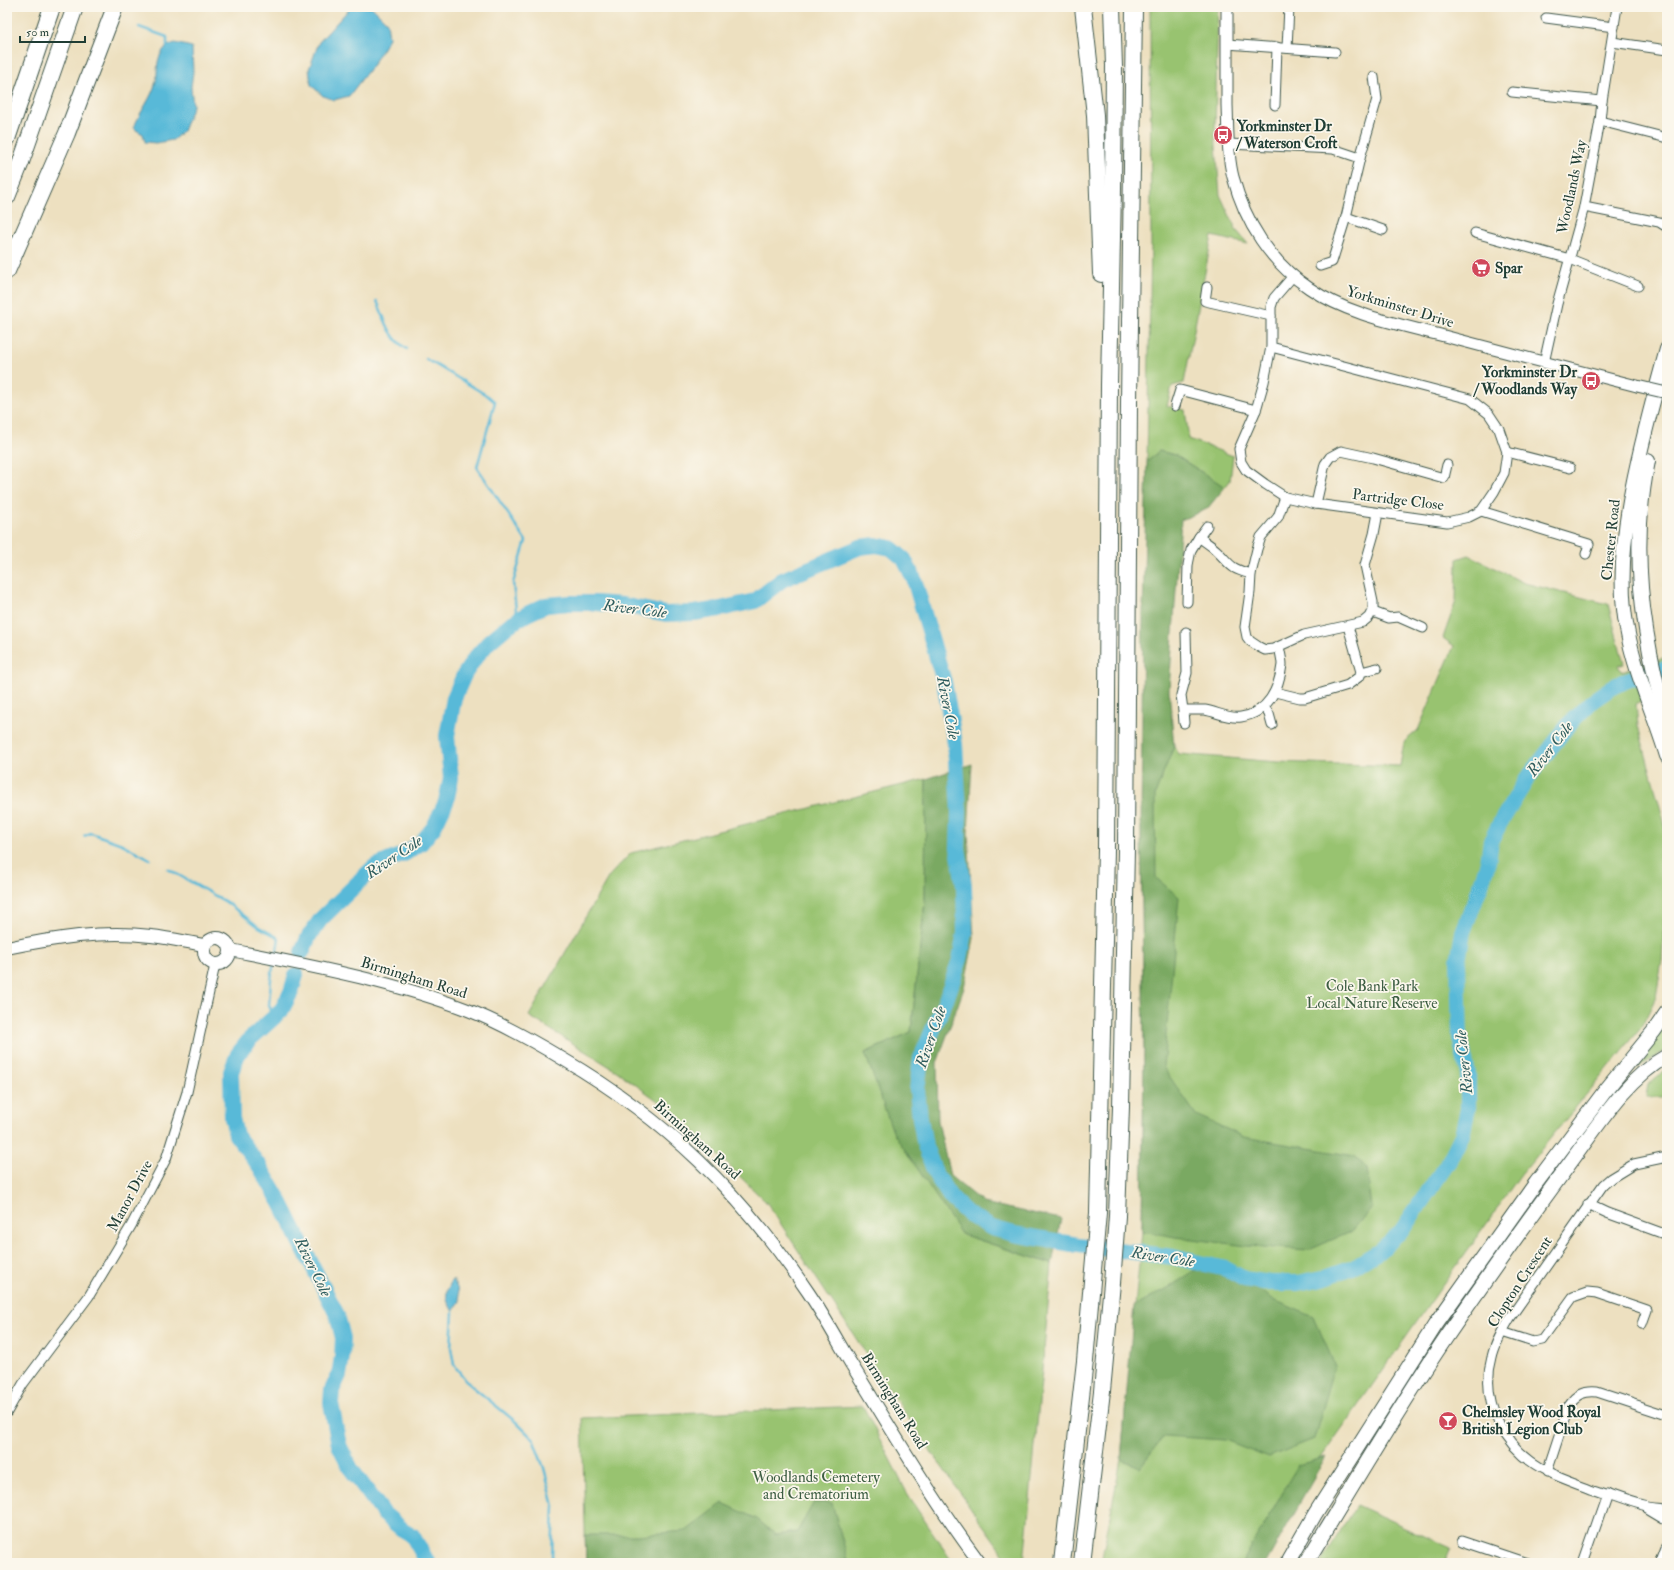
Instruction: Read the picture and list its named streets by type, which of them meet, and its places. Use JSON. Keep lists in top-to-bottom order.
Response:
{
  "streets": {
    "highway": ["Chester Road"],
    "main road": ["Birmingham Road"],
    "street": [
      "Woodlands Way",
      "Yorkminster Drive",
      "Partridge Close",
      "Manor Drive",
      "Clopton Crescent"
    ]
  },
  "crossings": [
    ["Woodlands Way", "Yorkminster Drive"],
    ["Birmingham Road", "Manor Drive"]
  ],
  "water": ["River Cole"],
  "parks": ["Cole Bank Park Local Nature Reserve", "Woodlands Cemetery and Crematorium"],
  "places": {
    "bus stop": ["Yorkminster Dr / Waterson Croft", "Yorkminster Dr / Woodlands Way"],
    "supermarket": ["Spar"],
    "bar": ["Chelmsley Wood Royal British Legion Club"]
  },
  "scale_bar": "50 m"
}
